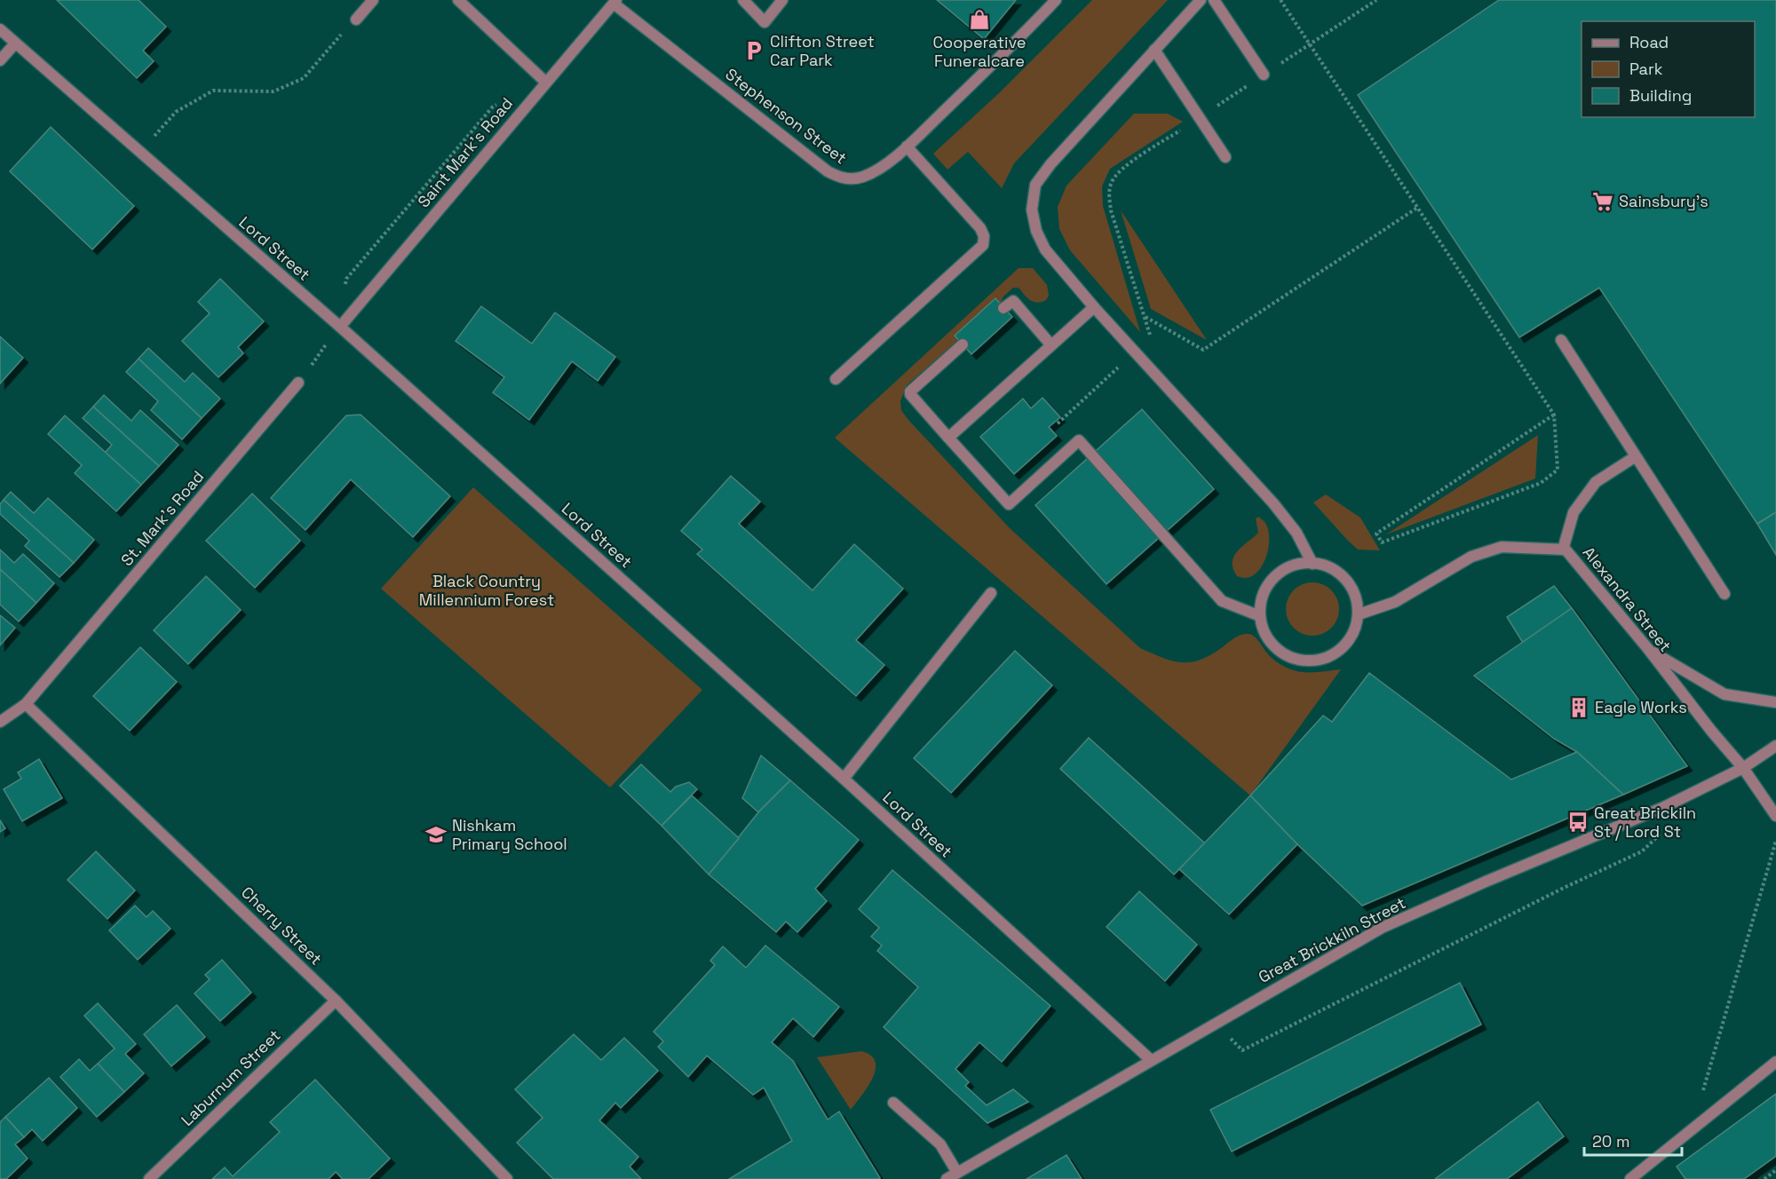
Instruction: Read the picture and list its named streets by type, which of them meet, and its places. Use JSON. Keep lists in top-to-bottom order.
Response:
{
  "streets": {
    "street": [
      "Stephenson Street",
      "Saint Mark's Road",
      "Lord Street",
      "St. Mark's Road",
      "Alexandra Street",
      "Cherry Street",
      "Great Brickkiln Street",
      "Laburnum Street"
    ]
  },
  "crossings": [
    ["Stephenson Street", "Saint Mark's Road"],
    ["Saint Mark's Road", "Lord Street"],
    ["Lord Street", "Great Brickkiln Street"],
    ["St. Mark's Road", "Cherry Street"],
    ["Alexandra Street", "Great Brickkiln Street"],
    ["Cherry Street", "Laburnum Street"]
  ],
  "parks": ["Black Country Millennium Forest"],
  "places": {
    "shop": ["Cooperative Funeralcare"],
    "parking": ["Clifton Street Car Park"],
    "supermarket": ["Sainsbury's"],
    "building": ["Eagle Works"],
    "bus stop": ["Great Brickiln St / Lord St"],
    "school or university": ["Nishkam Primary School"]
  },
  "legend": ["Road", "Park", "Building"],
  "scale_bar": "20 m"
}
